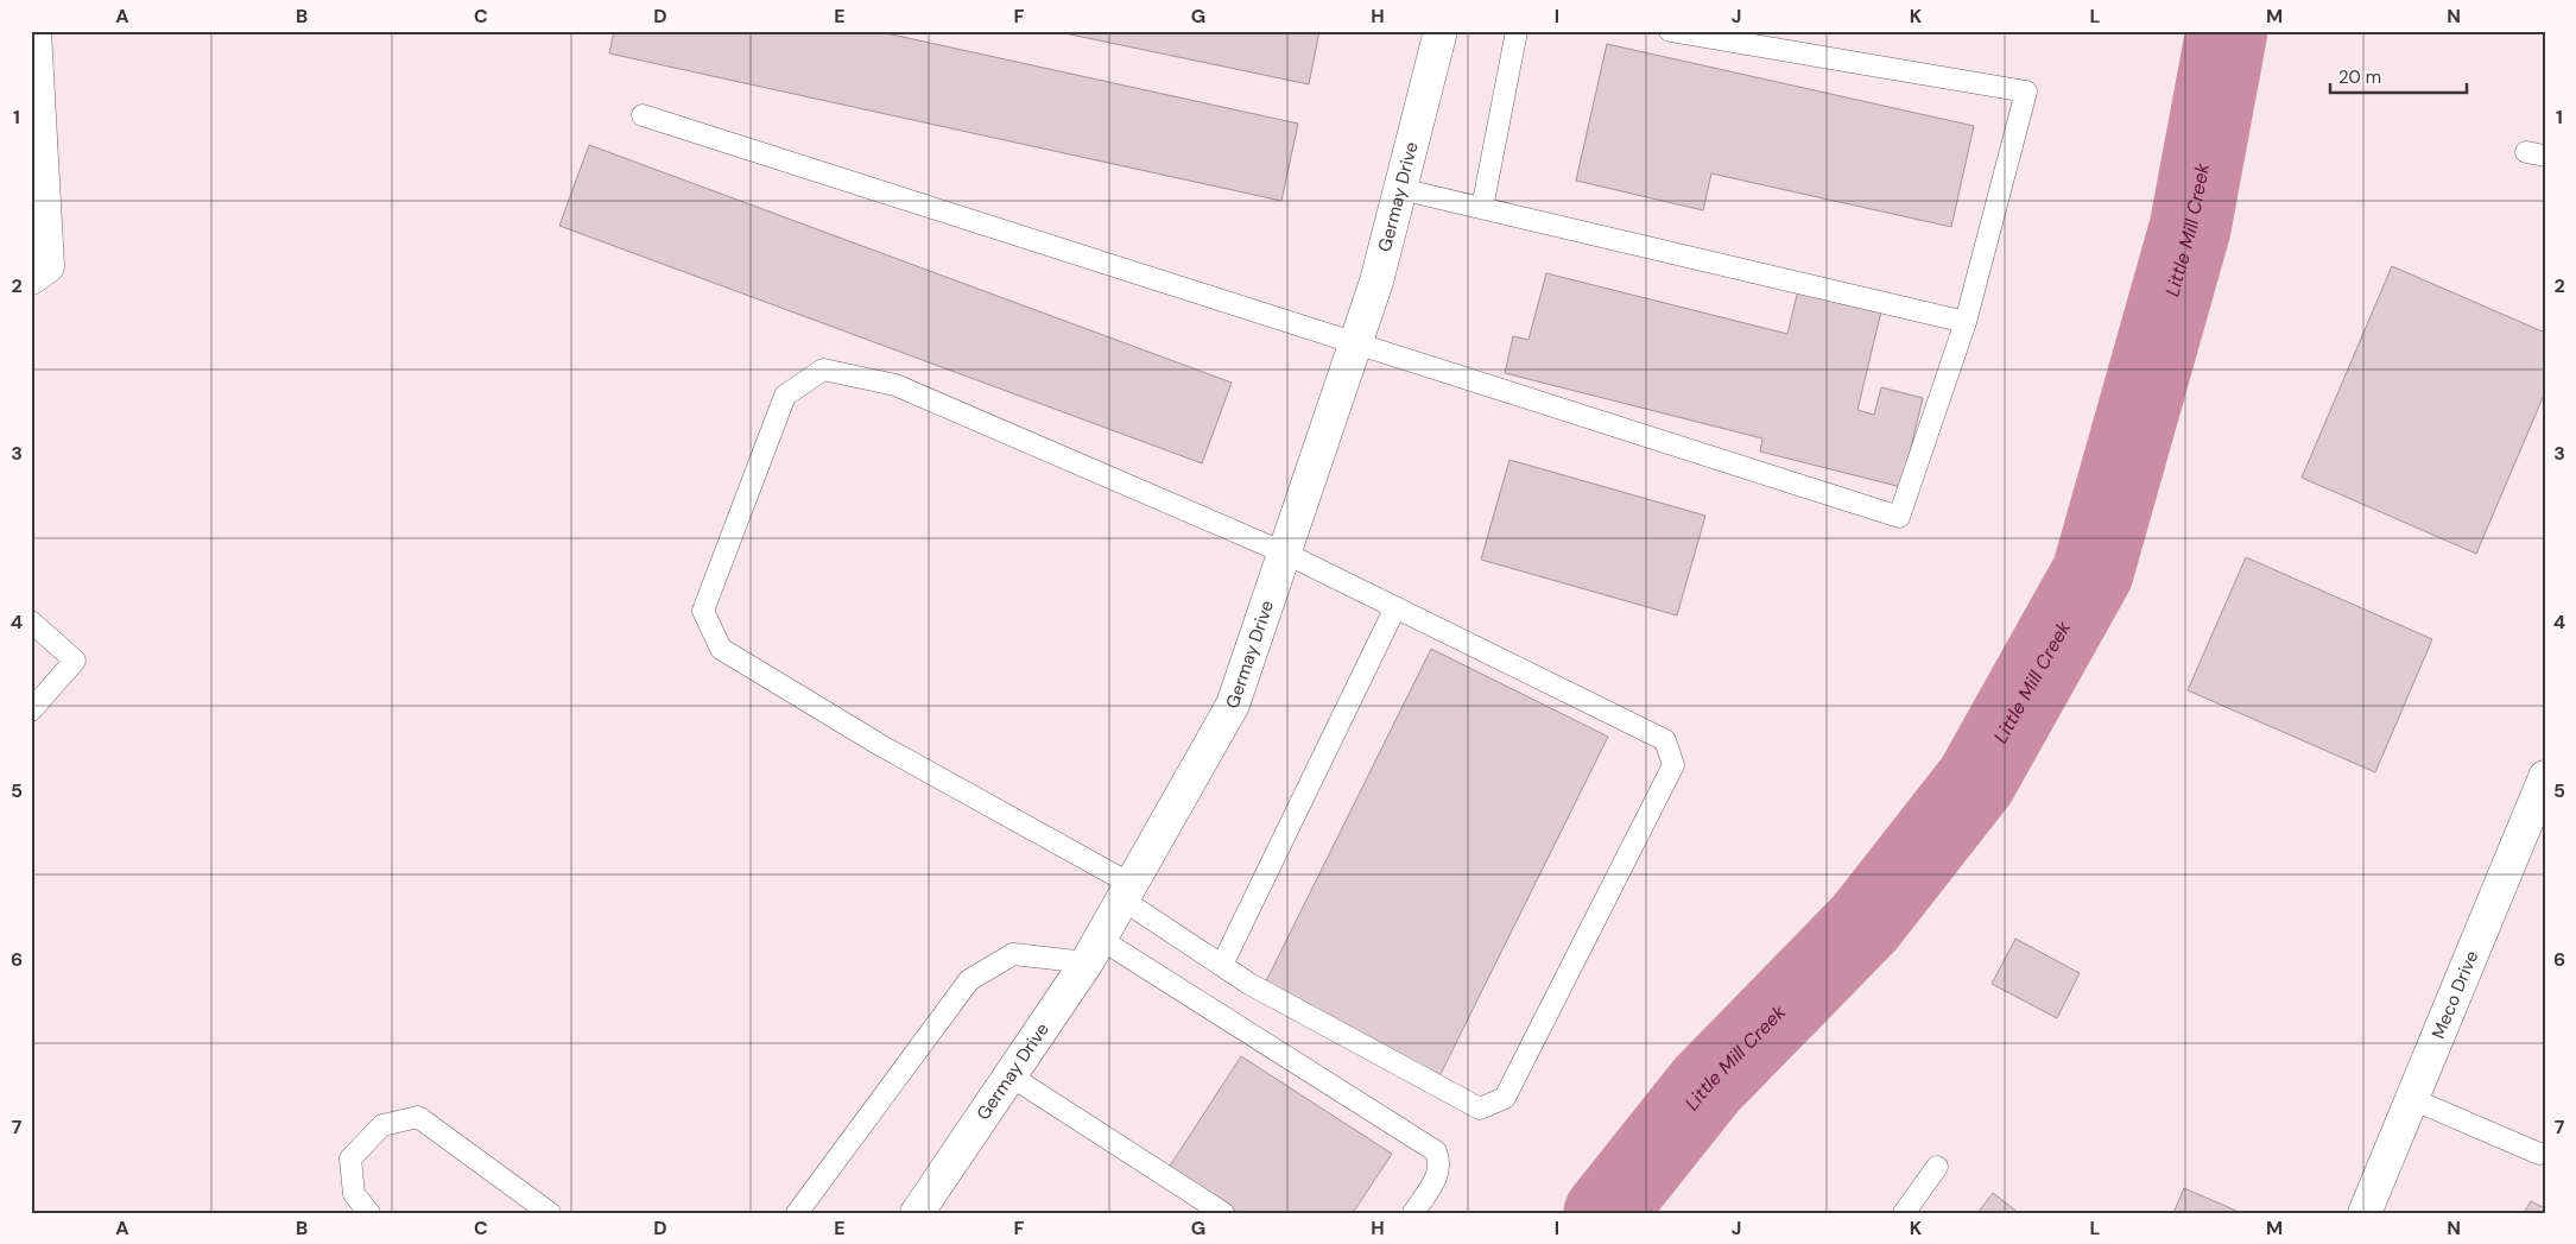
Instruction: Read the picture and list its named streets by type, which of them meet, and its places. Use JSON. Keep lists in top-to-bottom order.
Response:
{
  "streets": {
    "street": ["Germay Drive", "Meco Drive"]
  },
  "water": ["Little Mill Creek"],
  "scale_bar": "20 m",
  "grid": {
    "columns": [
      "A",
      "B",
      "C",
      "D",
      "E",
      "F",
      "G",
      "H",
      "I",
      "J",
      "K",
      "L",
      "M",
      "N"
    ],
    "rows": [
      "1",
      "2",
      "3",
      "4",
      "5",
      "6",
      "7"
    ]
  }
}
